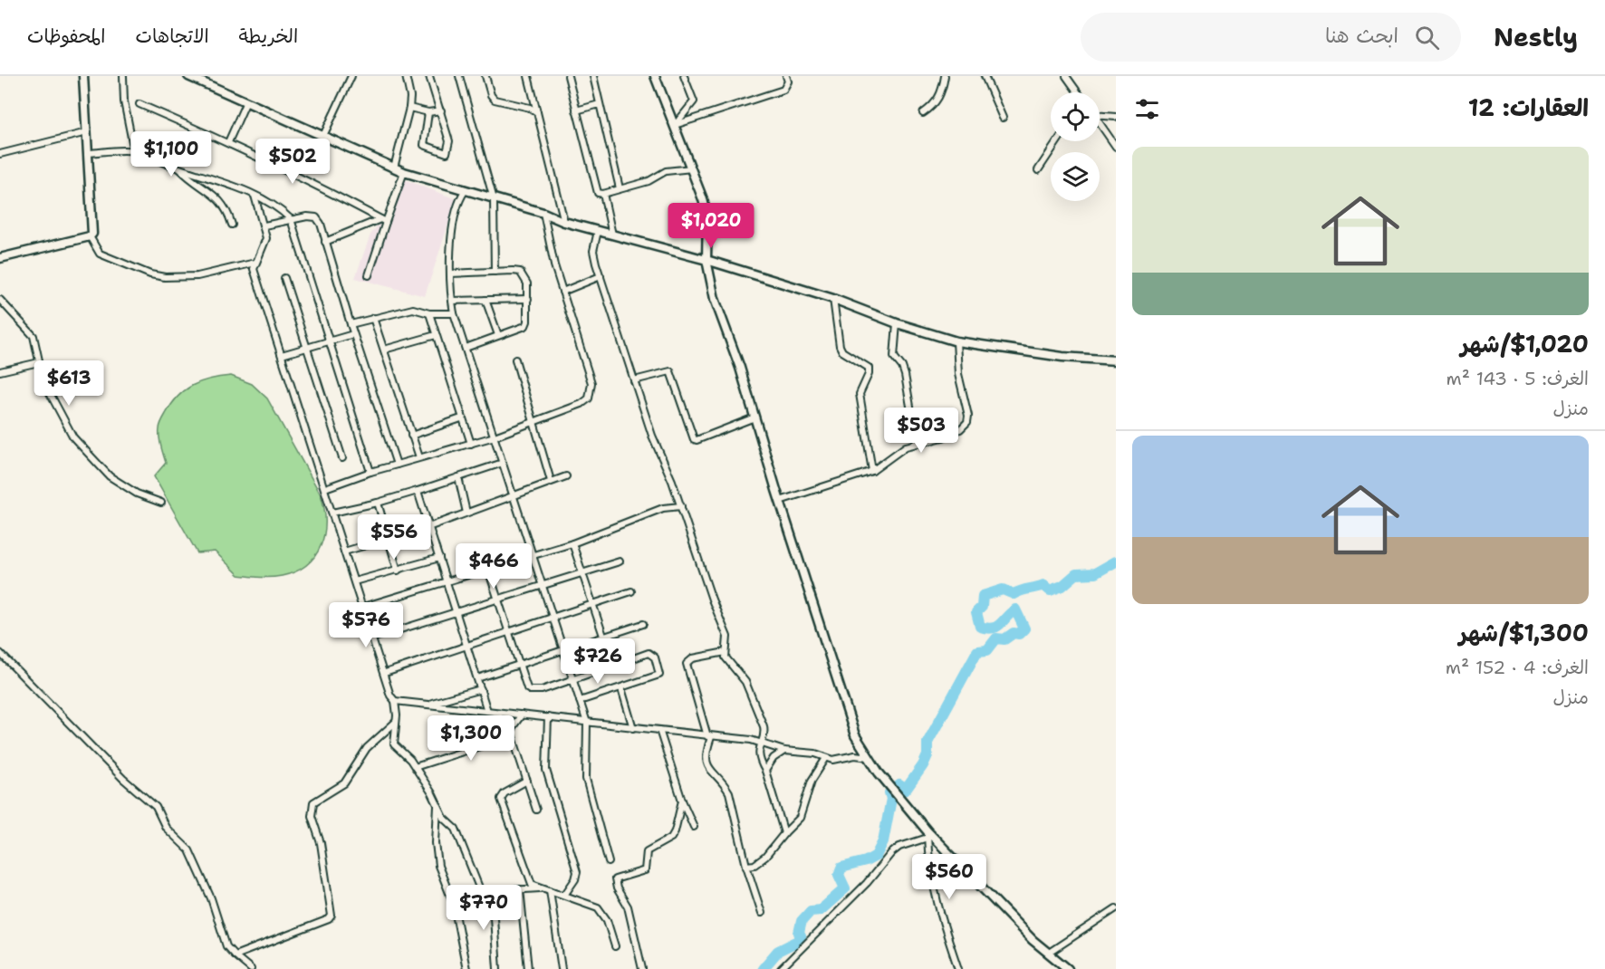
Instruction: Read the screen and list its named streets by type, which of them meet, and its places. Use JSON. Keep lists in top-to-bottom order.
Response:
{
  "page": {
    "header": "Nestly",
    "search": "ابحث هنا",
    "nav": ["الخريطة", "الاتجاهات", "المحفوظات"],
    "heading": "العقارات: 12",
    "price": [
      "$1,100",
      "$502",
      "$1,020",
      "$613",
      "$503",
      "$556",
      "$466",
      "$576",
      "$726",
      "$1,300",
      "$560",
      "$770"
    ],
    "list": [
      {
        "name": "$1,020/شهر",
        "note": "الغرف: 5 · 143 m² · منزل"
      },
      {
        "name": "$1,300/شهر",
        "note": "الغرف: 4 · 152 m² · منزل"
      }
    ]
  }
}
